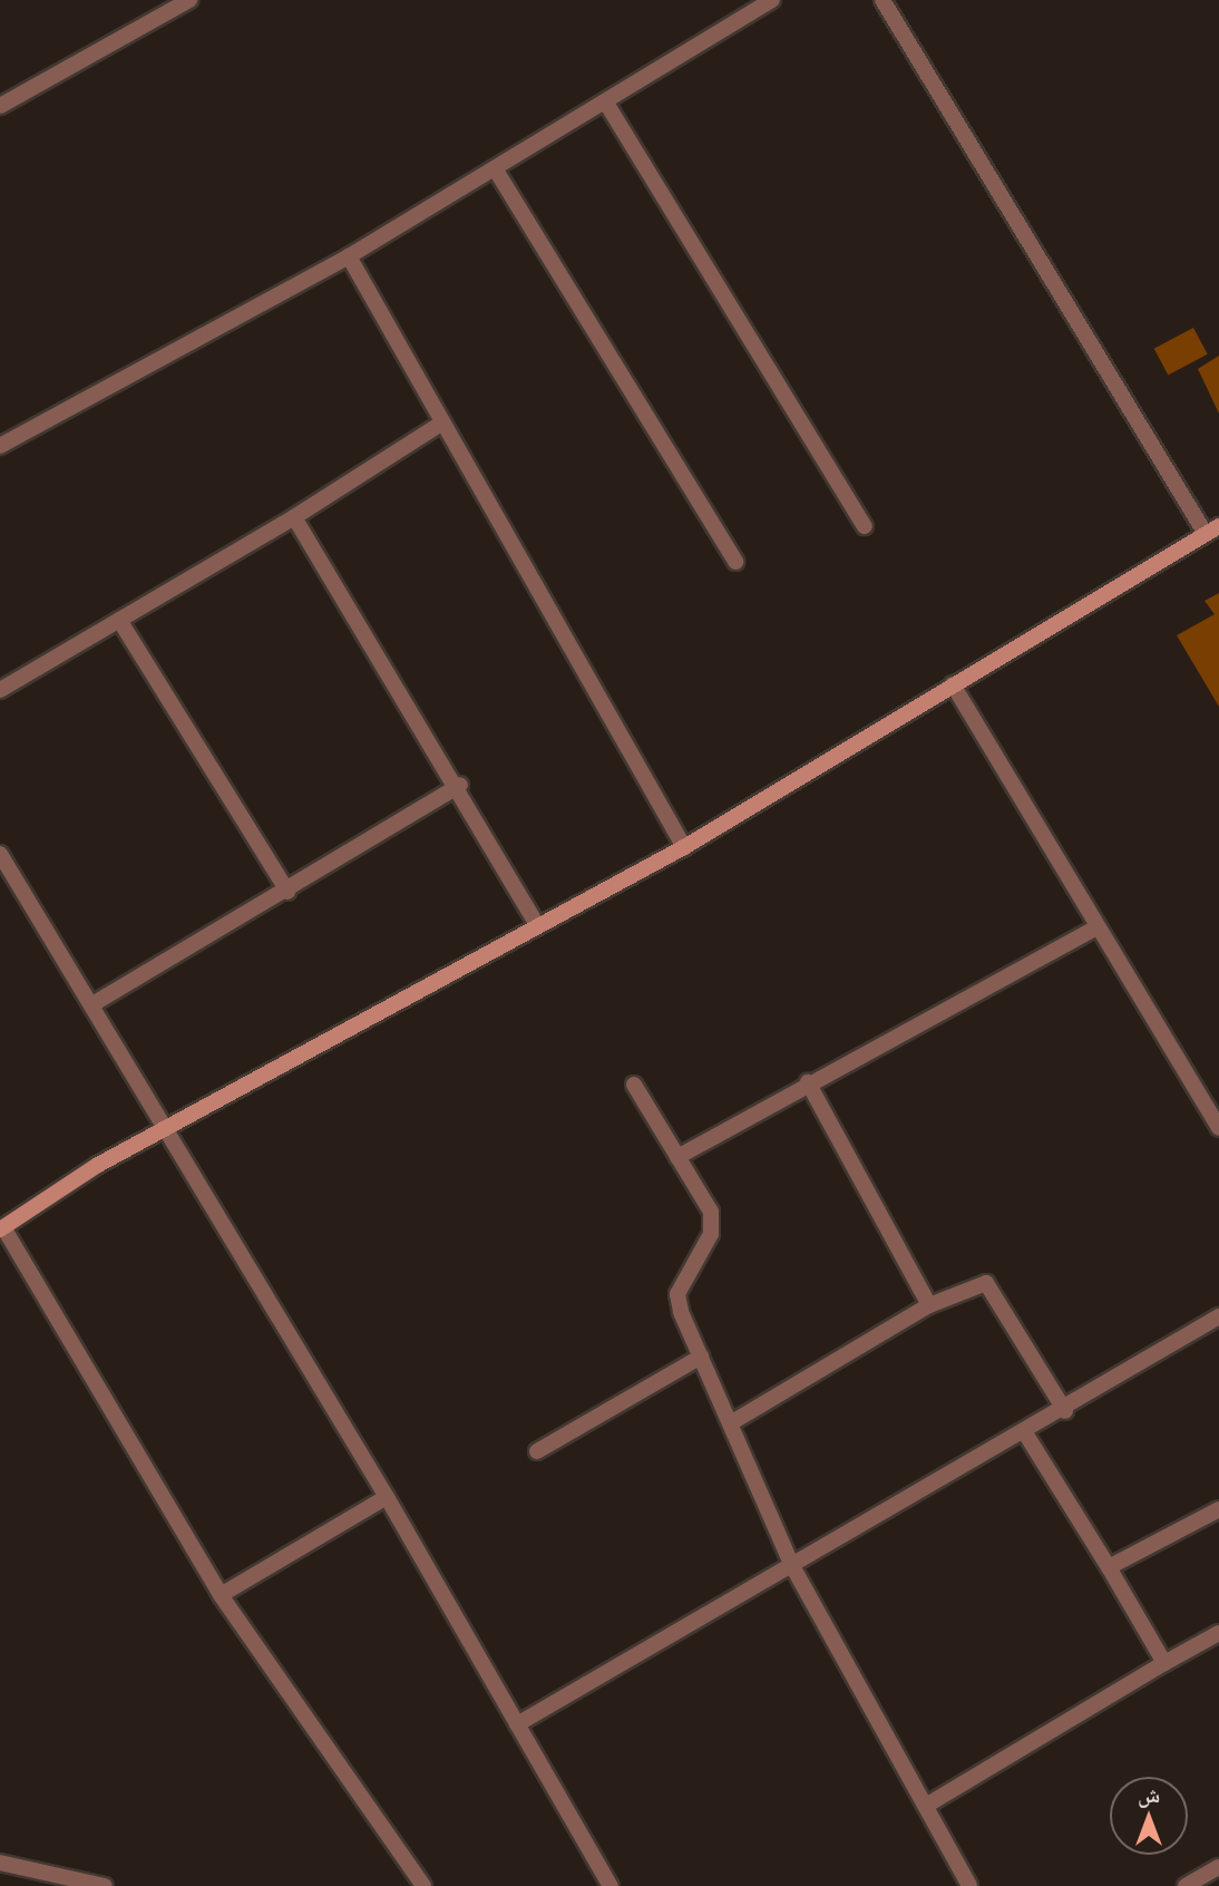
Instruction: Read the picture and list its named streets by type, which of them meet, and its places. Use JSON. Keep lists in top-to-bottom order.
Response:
{
  "north": "top"
}
